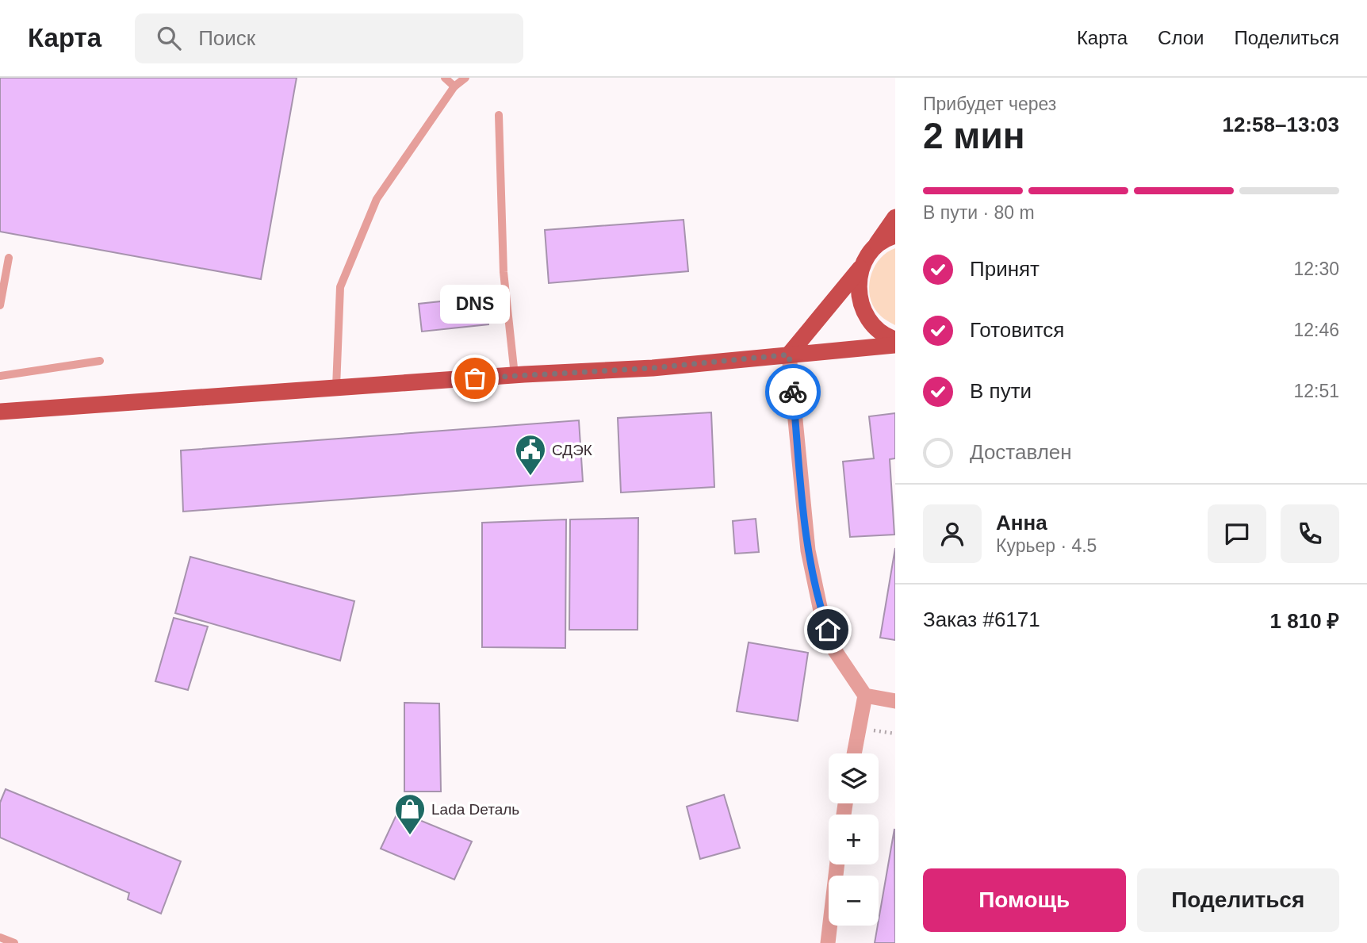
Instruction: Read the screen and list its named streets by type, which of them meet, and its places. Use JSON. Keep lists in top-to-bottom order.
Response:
{
  "places": {
    "other": ["DNS"],
    "public building": ["СДЭК"],
    "shop": ["Lada Dеталь"]
  },
  "page": {
    "header": "Карта",
    "search": "Поиск",
    "nav": ["Карта", "Слои", "Поделиться"],
    "heading": ["2 мин", "Прибудет через", "12:58–13:03"],
    "panel": [
      "Анна",
      "Курьер · 4.5",
      "Заказ #6171",
      "1 810 ₽"
    ],
    "bar": "В пути · 80 m",
    "list": [
      ["Принят", "12:30"],
      ["Готовится", "12:46"],
      ["В пути", "12:51"],
      "Доставлен"
    ],
    "bubble": "DNS",
    "map_buttons": ["+", "−"],
    "buttons": ["Помощь", "Поделиться"]
  }
}
